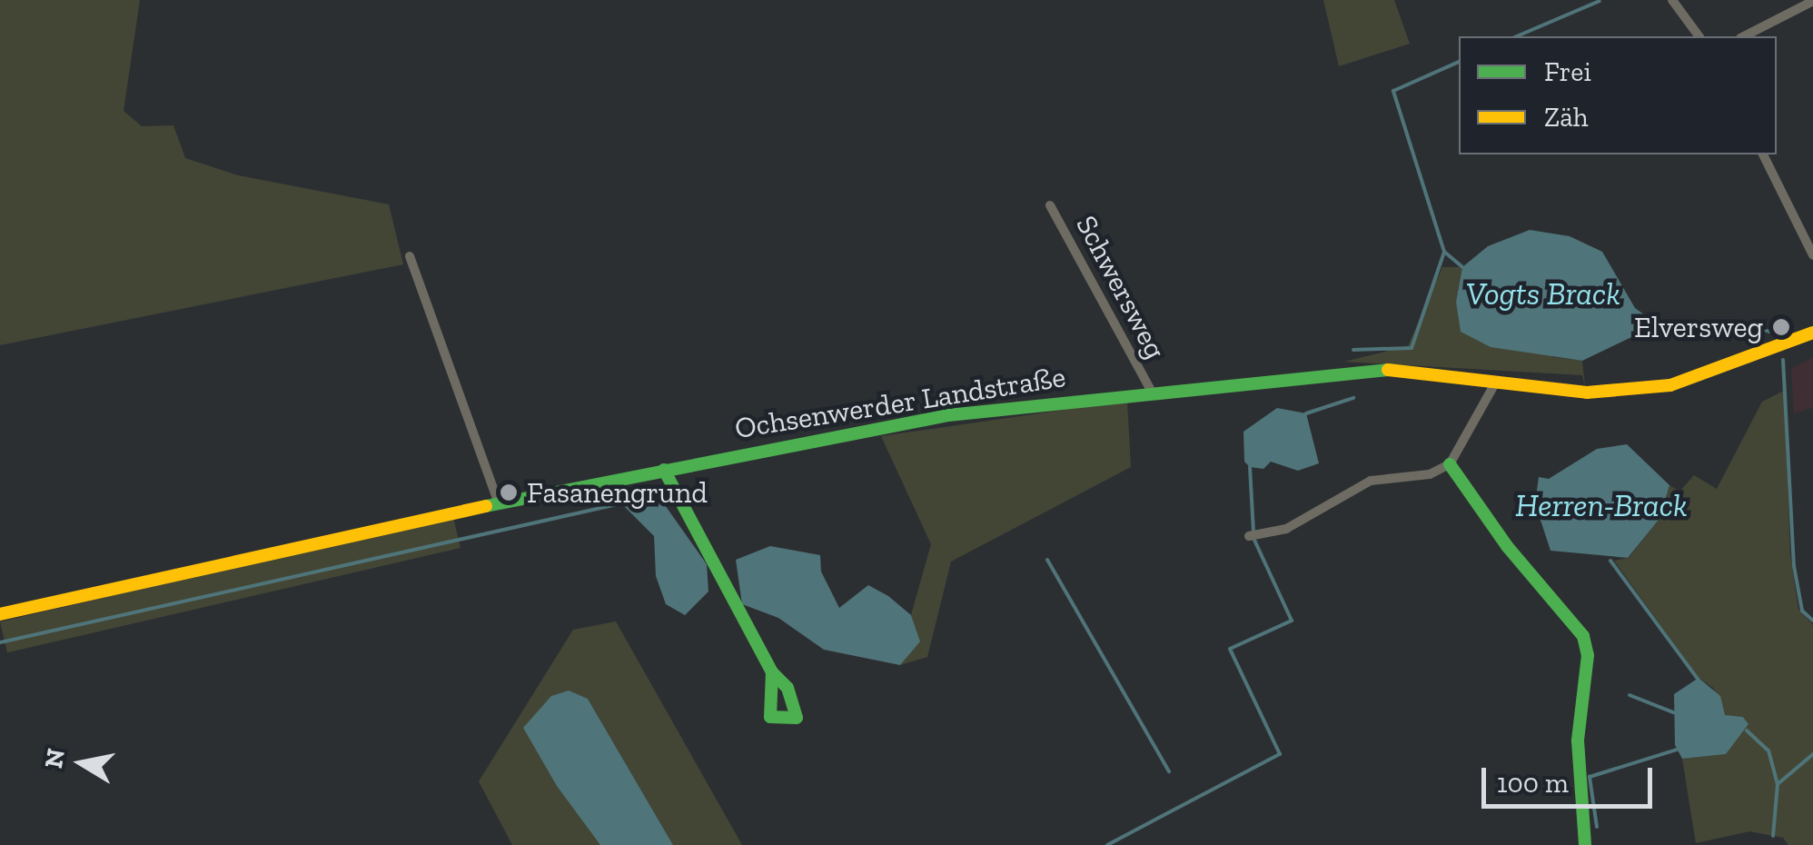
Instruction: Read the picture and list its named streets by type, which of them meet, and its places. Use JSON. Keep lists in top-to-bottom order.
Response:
{
  "streets": {
    "street": ["Schwersweg", "Ochsenwerder Landstraße"]
  },
  "crossings": [
    ["Schwersweg", "Ochsenwerder Landstraße"]
  ],
  "water": ["Vogts Brack", "Herren-Brack"],
  "places": ["Elversweg", "Fasanengrund"],
  "legend": ["Frei", "Zäh"],
  "scale_bar": "100 m",
  "north": "left"
}
